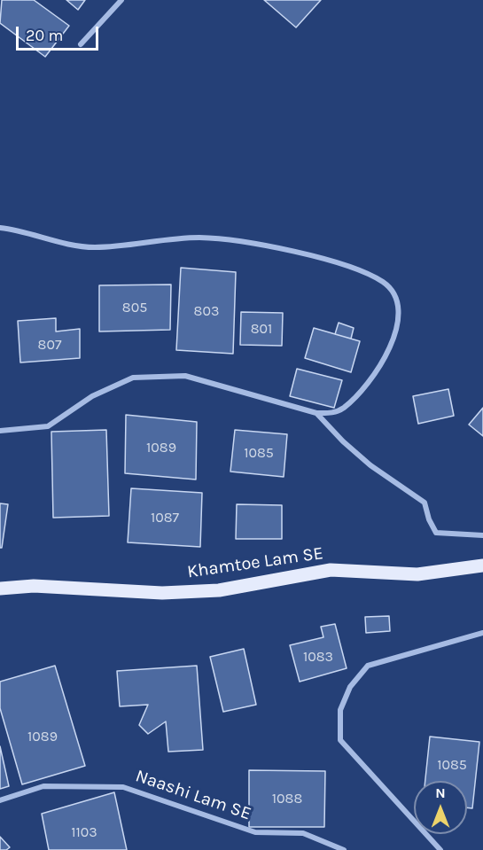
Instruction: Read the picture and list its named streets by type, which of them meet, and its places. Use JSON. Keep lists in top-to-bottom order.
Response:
{
  "streets": {
    "main road": ["Khamtoe Lam SE"],
    "street": ["Naashi Lam SE"]
  },
  "house_numbers": [
    "805",
    "803",
    "801",
    "807",
    "1089",
    "1085",
    "1087",
    "1083",
    "1089",
    "1085",
    "1088",
    "1103"
  ],
  "scale_bar": "20 m",
  "north": "top"
}
